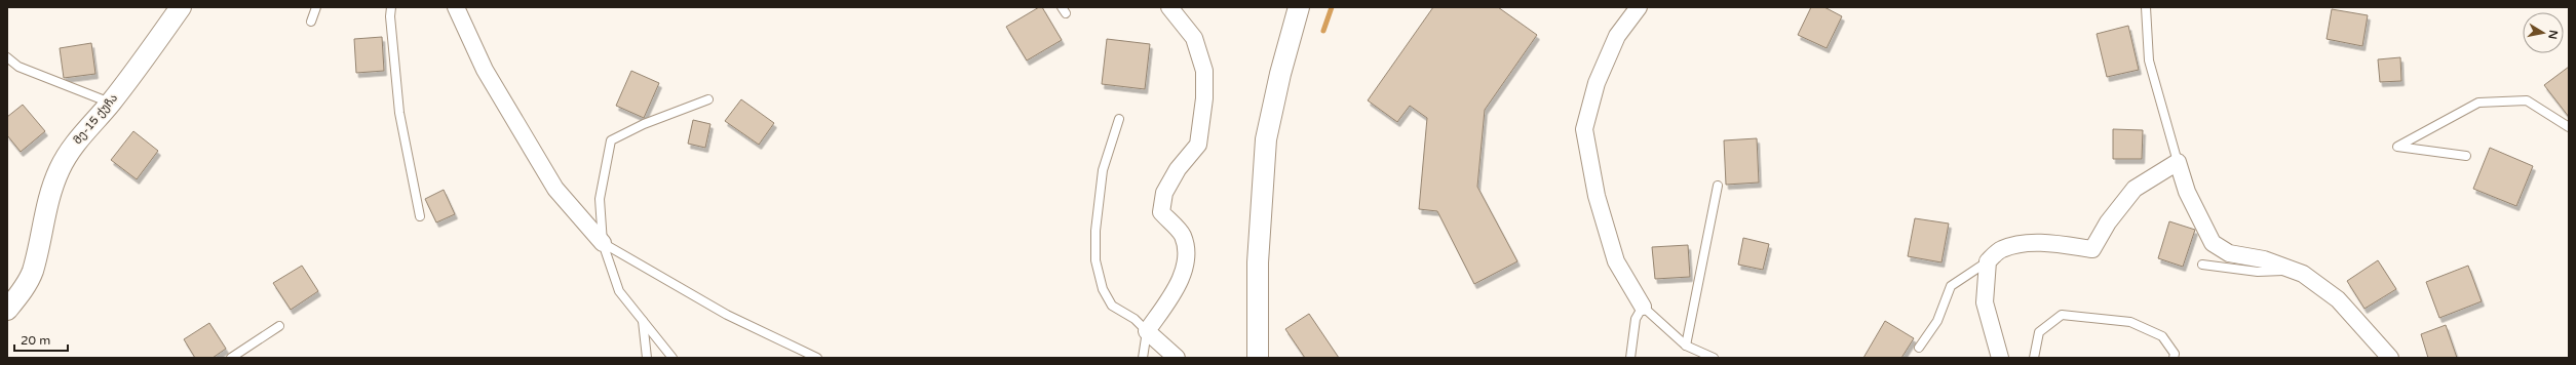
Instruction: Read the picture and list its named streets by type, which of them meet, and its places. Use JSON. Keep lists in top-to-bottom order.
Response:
{
  "streets": {
    "street": ["მე-15 ქუჩა"]
  },
  "scale_bar": "20 m",
  "north": "right"
}
